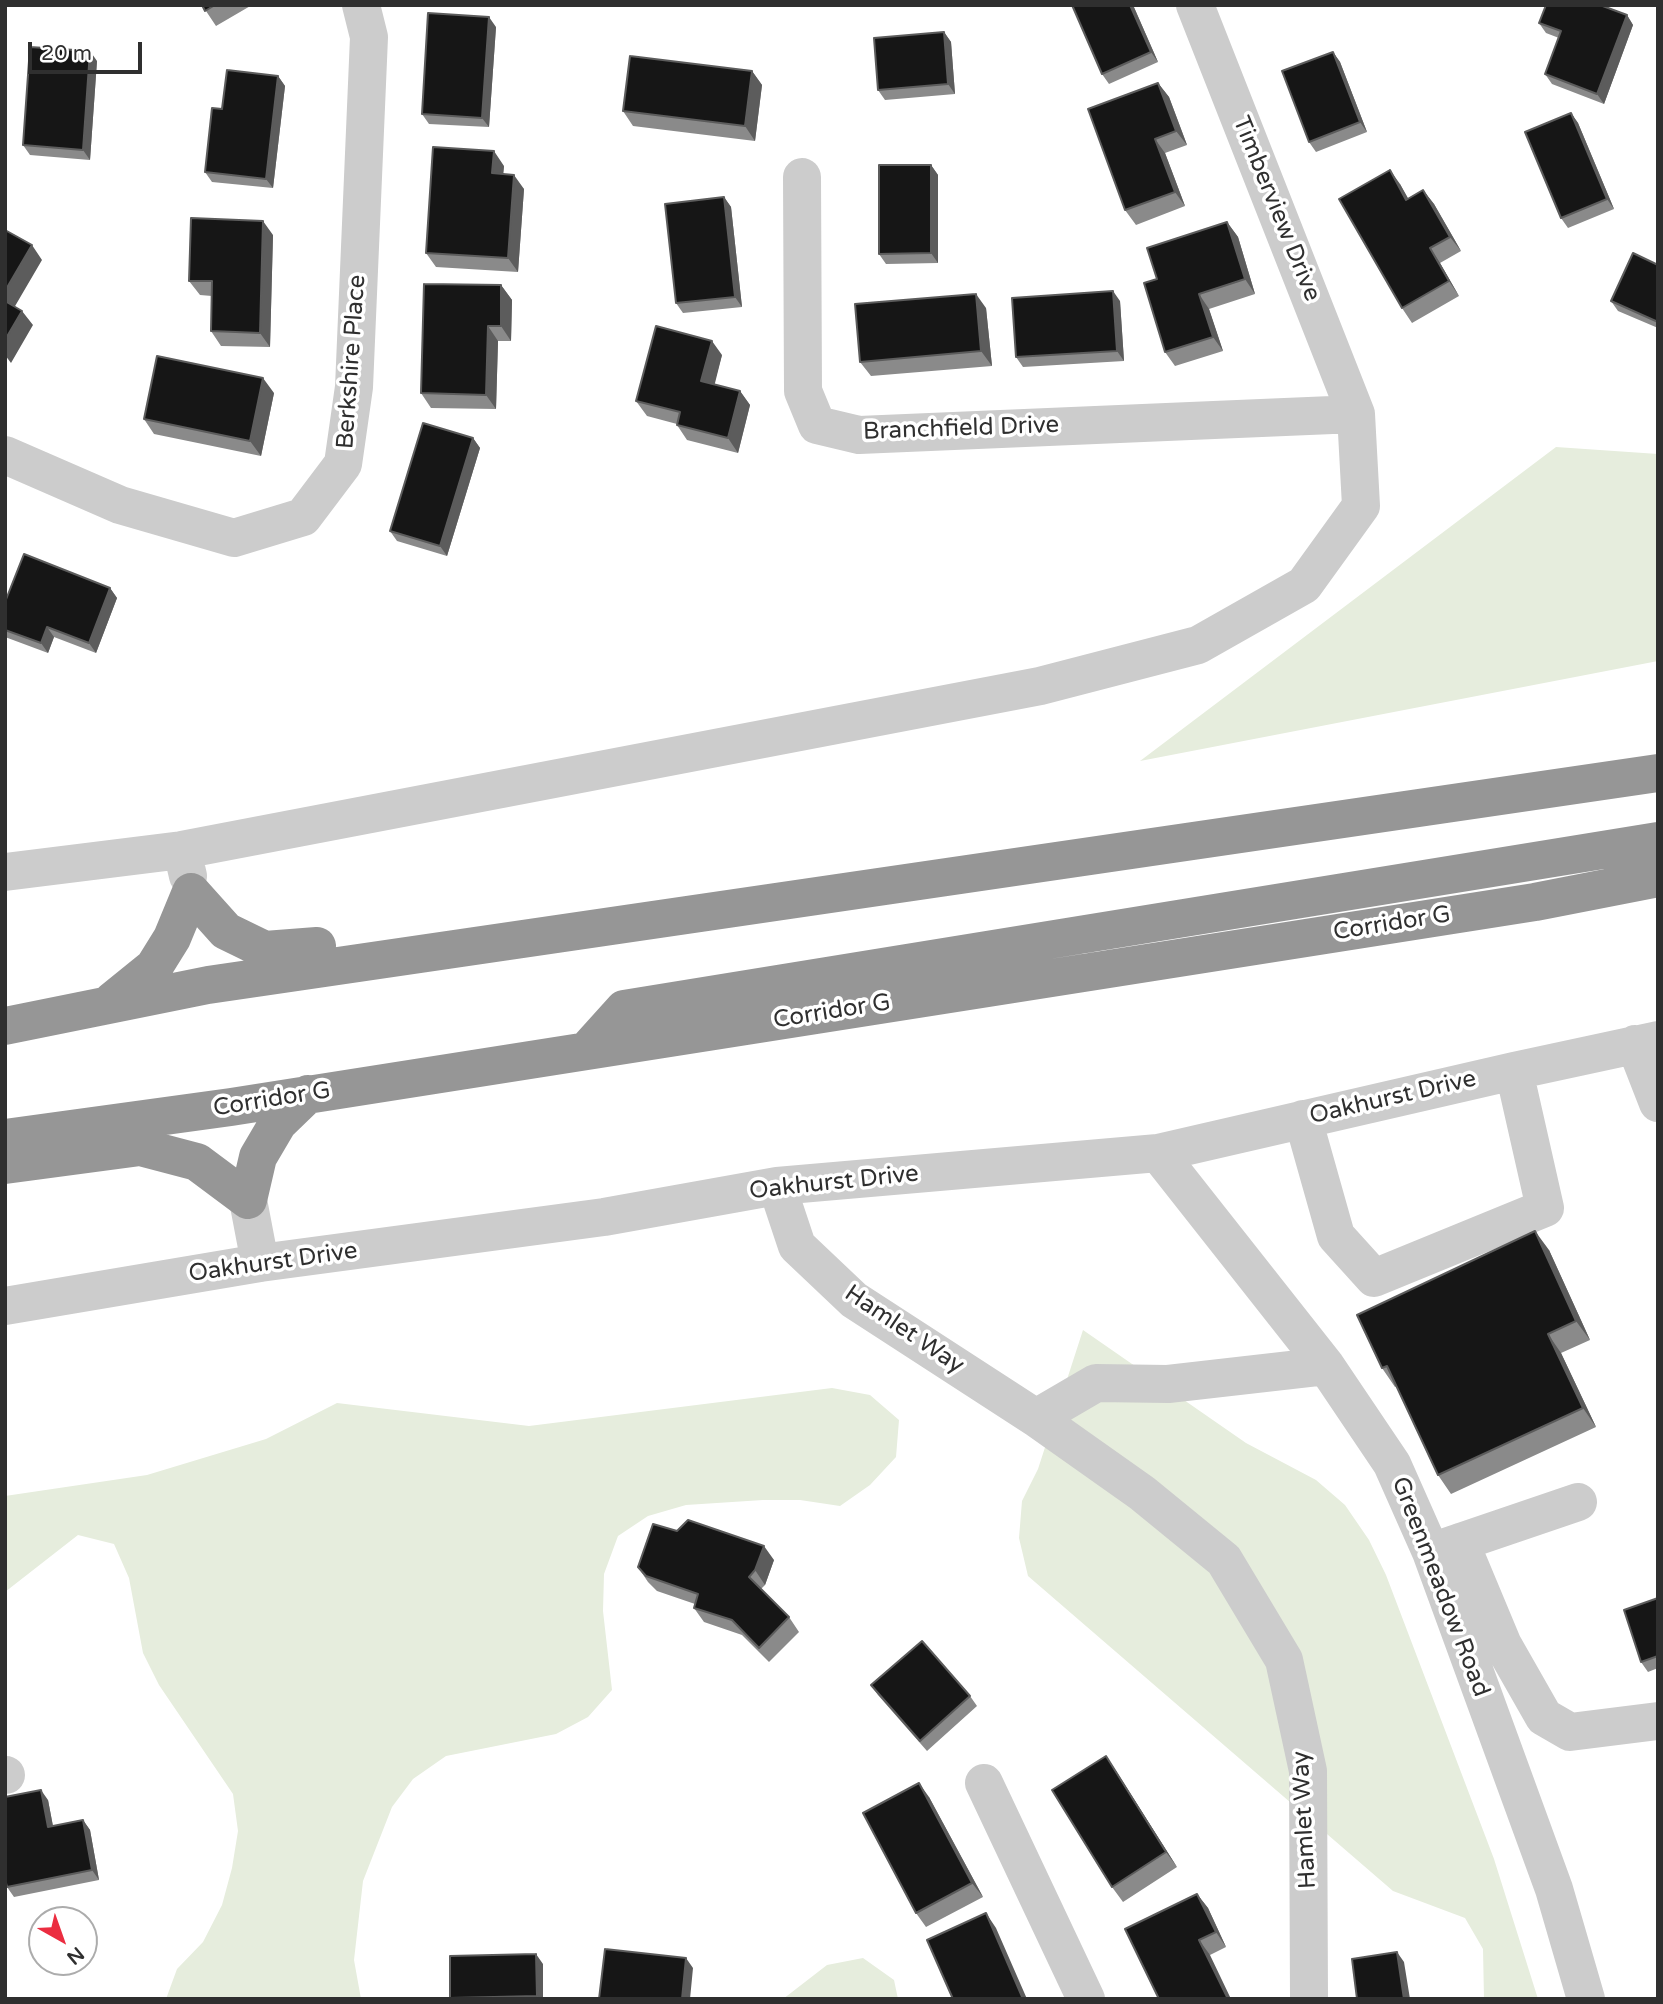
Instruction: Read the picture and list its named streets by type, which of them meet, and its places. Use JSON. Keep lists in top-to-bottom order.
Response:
{
  "streets": {
    "highway": ["Corridor G"],
    "street": [
      "Timberview Drive",
      "Berkshire Place",
      "Branchfield Drive",
      "Oakhurst Drive",
      "Hamlet Way",
      "Greenmeadow Road"
    ]
  },
  "crossings": [
    ["Timberview Drive", "Branchfield Drive"],
    ["Oakhurst Drive", "Hamlet Way"],
    ["Oakhurst Drive", "Greenmeadow Road"]
  ],
  "scale_bar": "20 m",
  "north": "bottom right"
}
